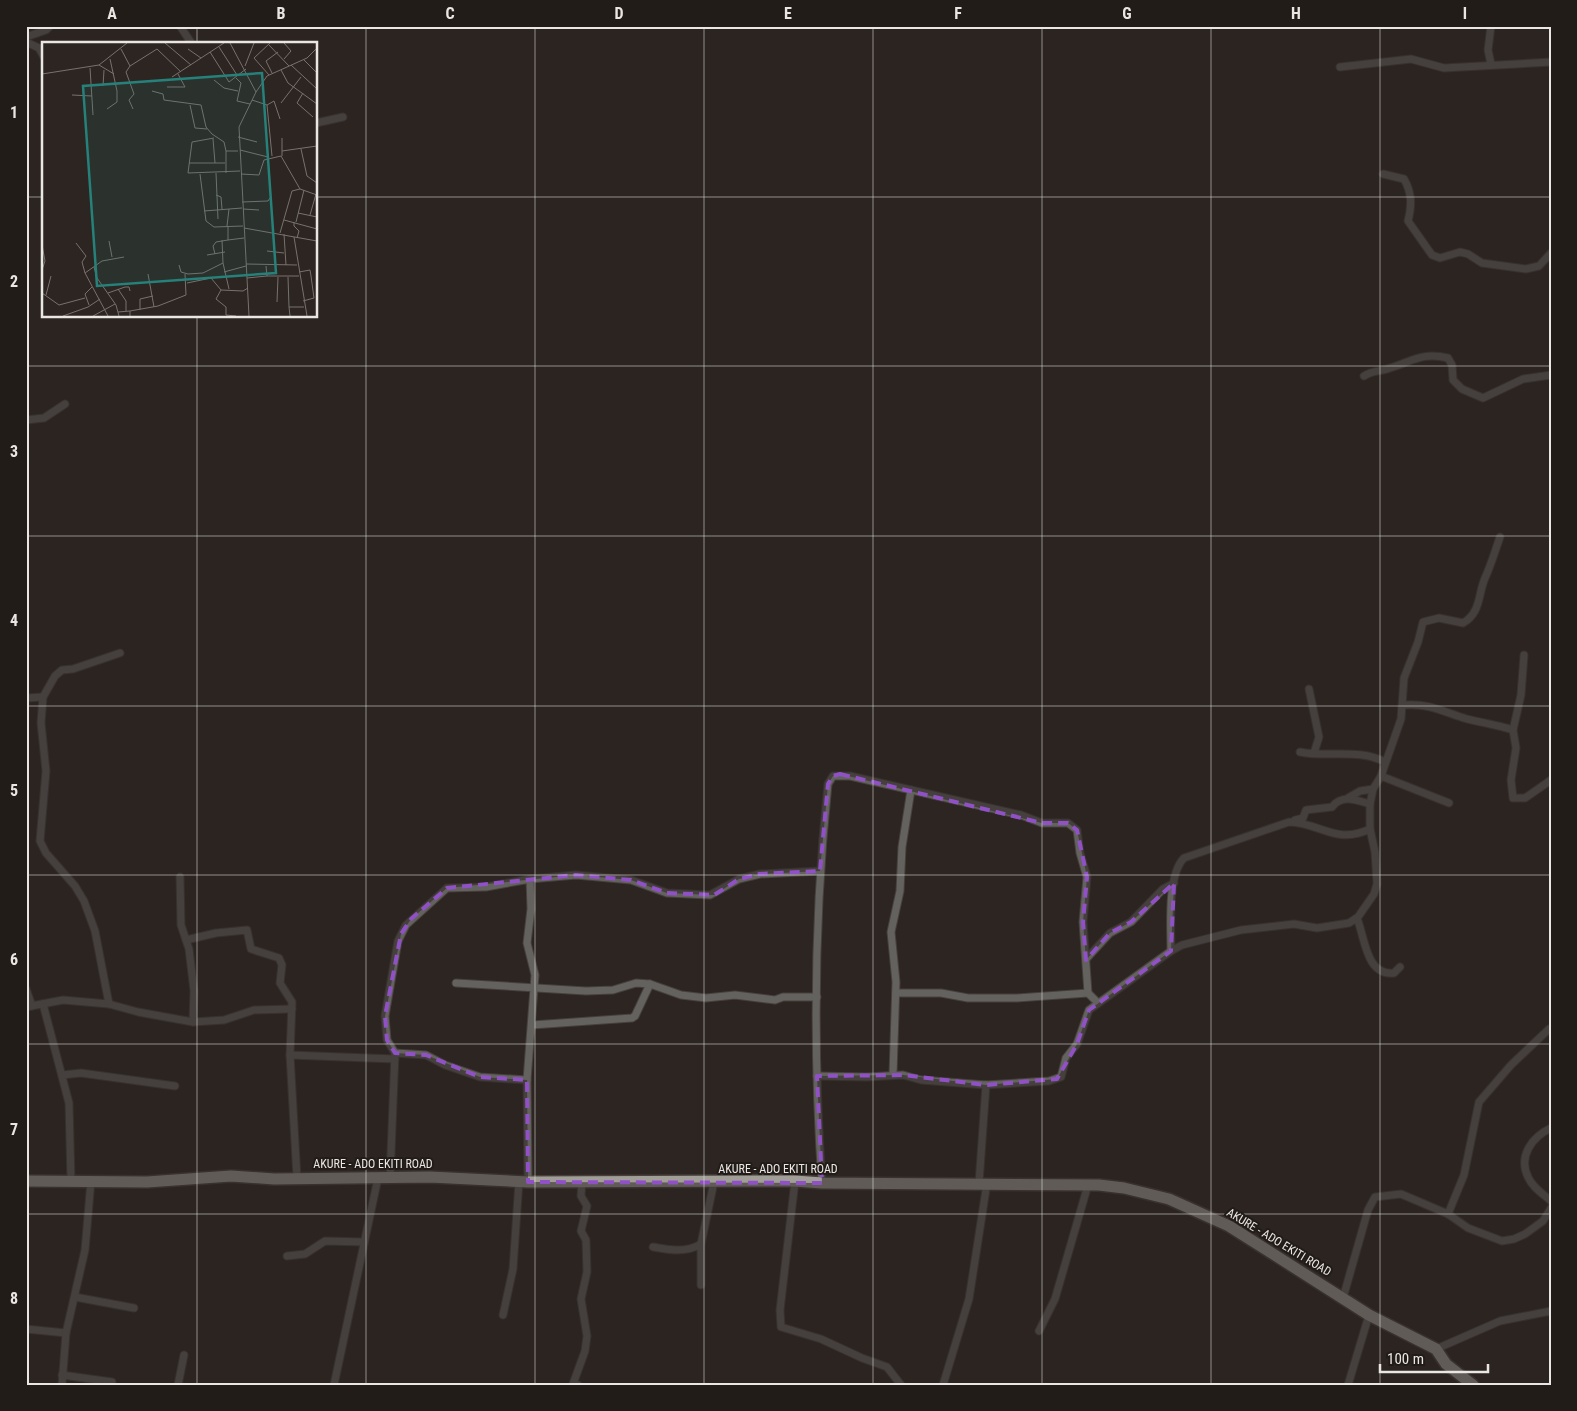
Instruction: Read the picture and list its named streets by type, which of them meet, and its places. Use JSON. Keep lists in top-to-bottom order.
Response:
{
  "streets": {
    "main road": ["AKURE - ADO EKITI ROAD"]
  },
  "scale_bar": "100 m",
  "grid": {
    "columns": [
      "A",
      "B",
      "C",
      "D",
      "E",
      "F",
      "G",
      "H",
      "I"
    ],
    "rows": [
      "1",
      "2",
      "3",
      "4",
      "5",
      "6",
      "7",
      "8"
    ]
  }
}
